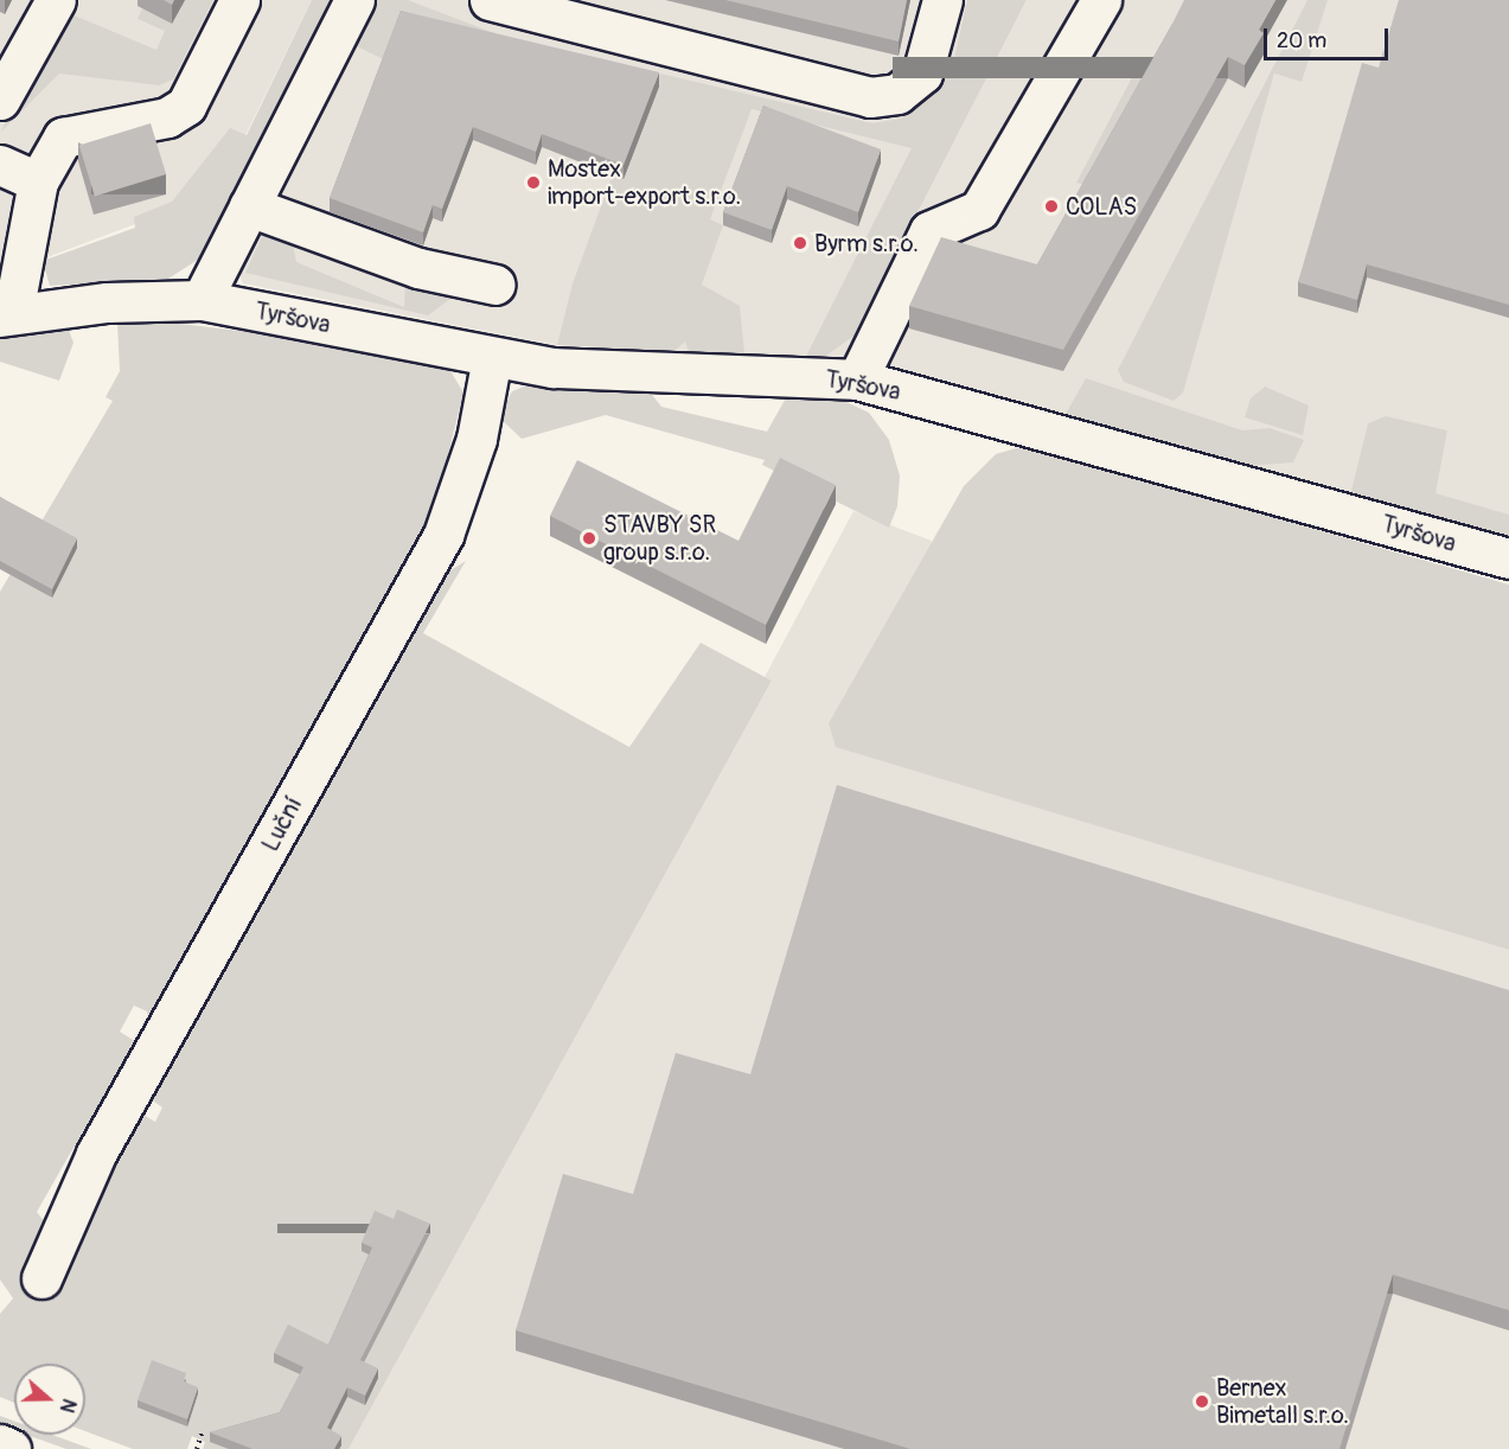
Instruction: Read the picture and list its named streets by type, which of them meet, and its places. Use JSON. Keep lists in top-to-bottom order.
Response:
{
  "streets": {
    "street": ["Tyršova", "Luční"]
  },
  "crossings": [
    ["Tyršova", "Luční"]
  ],
  "places": [
    "Mostex import-export s.r.o.",
    "COLAS",
    "Byrm s.r.o.",
    "STAVBY SR group s.r.o.",
    "Bernex Bimetall s.r.o."
  ],
  "scale_bar": "20 m",
  "north": "right"
}
